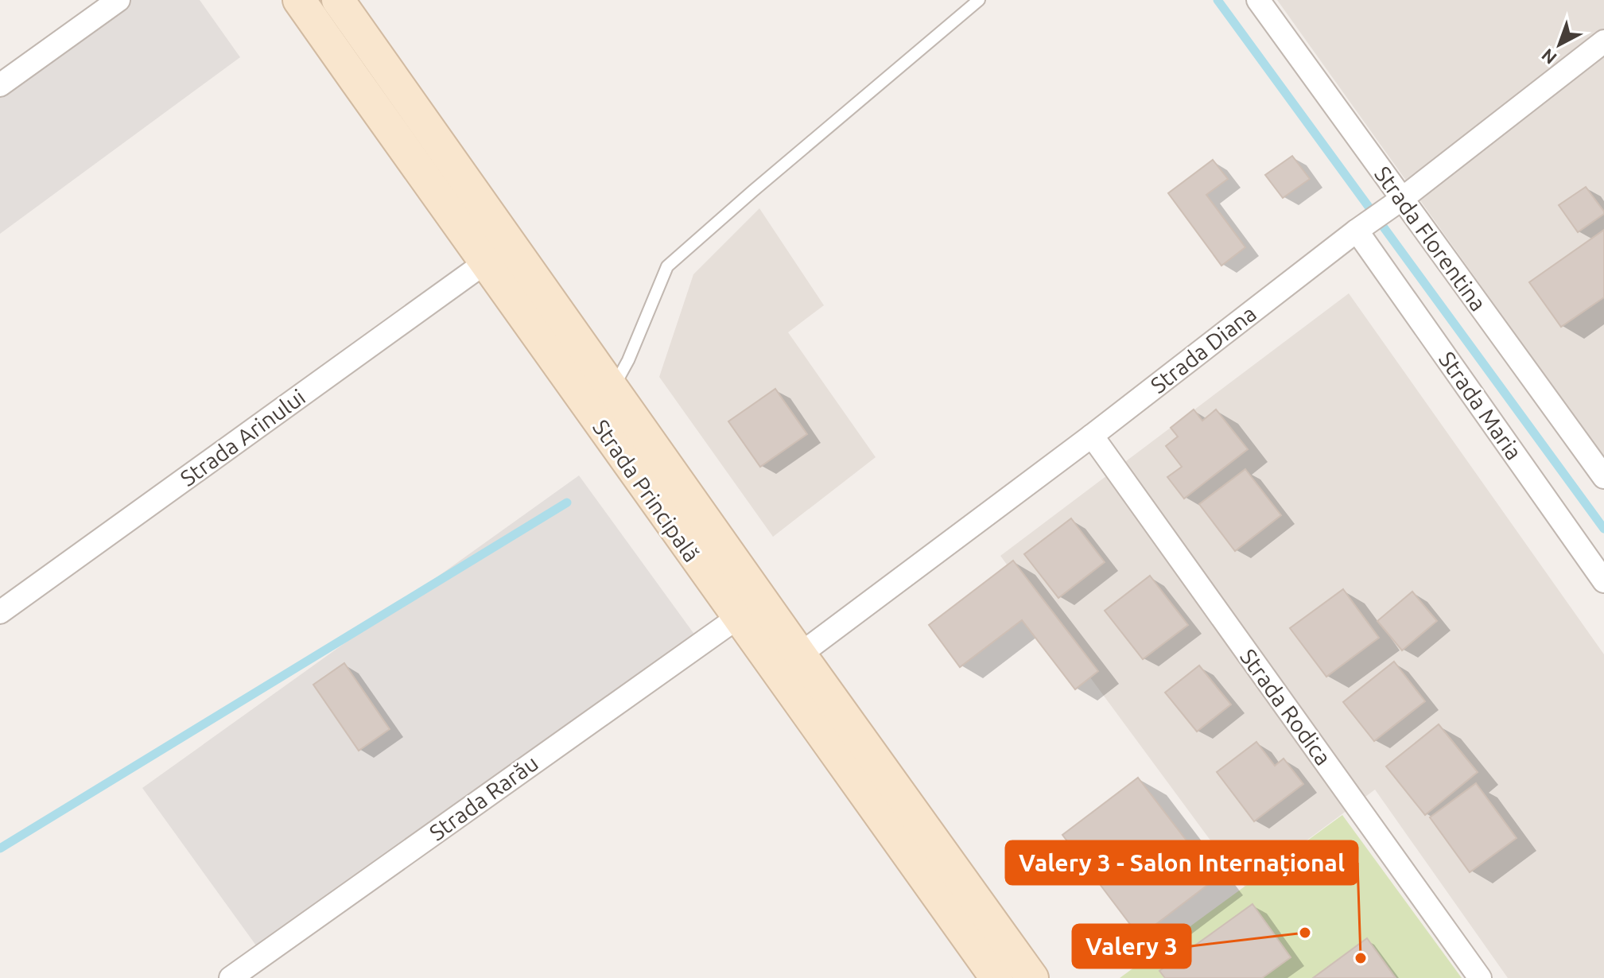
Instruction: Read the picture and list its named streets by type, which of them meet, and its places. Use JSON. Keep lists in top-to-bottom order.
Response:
{
  "streets": {
    "main road": ["Strada Principală"],
    "street": [
      "Strada Florentina",
      "Strada Diana",
      "Strada Maria",
      "Strada Arinului",
      "Strada Rodica",
      "Strada Rarău"
    ]
  },
  "crossings": [
    ["Strada Florentina", "Strada Diana"],
    ["Strada Diana", "Strada Maria"],
    ["Strada Diana", "Strada Principală"],
    ["Strada Diana", "Strada Rodica"],
    ["Strada Arinului", "Strada Principală"],
    ["Strada Principală", "Strada Rarău"]
  ],
  "places": ["Valery 3", "Valery 3 - Salon Internațional"],
  "north": "bottom left"
}
